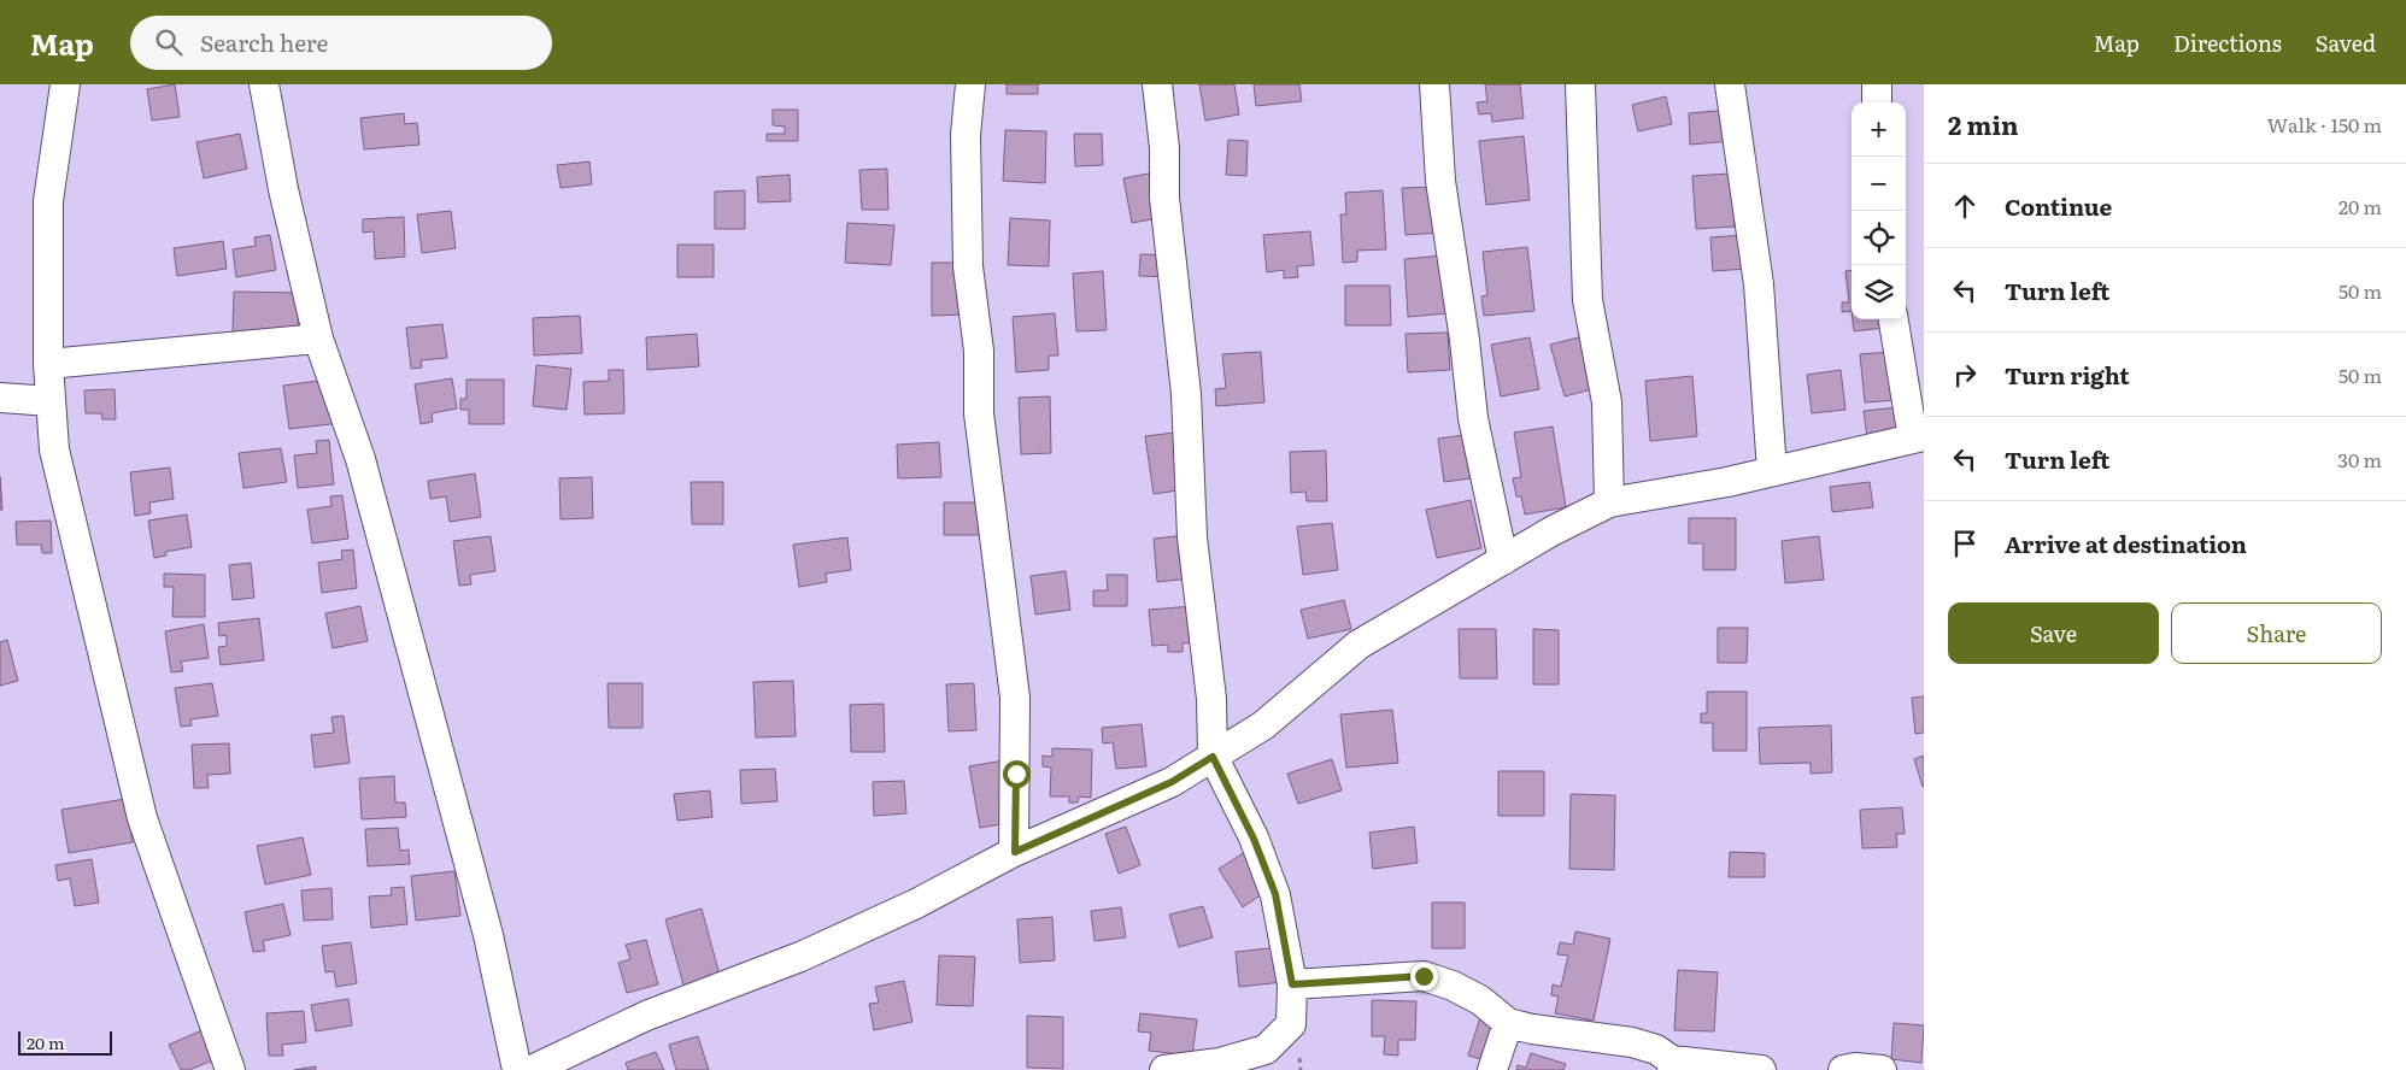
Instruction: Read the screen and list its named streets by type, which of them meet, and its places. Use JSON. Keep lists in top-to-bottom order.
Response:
{
  "scale_bar": "20 m",
  "page": {
    "header": "Map",
    "search": "Search here",
    "nav": ["Map", "Directions", "Saved"],
    "heading": ["2 min", "Walk · 150 m"],
    "map_buttons": ["+", "−"],
    "list": [
      ["Continue", "20 m"],
      ["Turn left", "50 m"],
      ["Turn right", "50 m"],
      ["Turn left", "30 m"],
      "Arrive at destination"
    ],
    "buttons": ["Save", "Share"],
    "scale": "20 m"
  }
}
